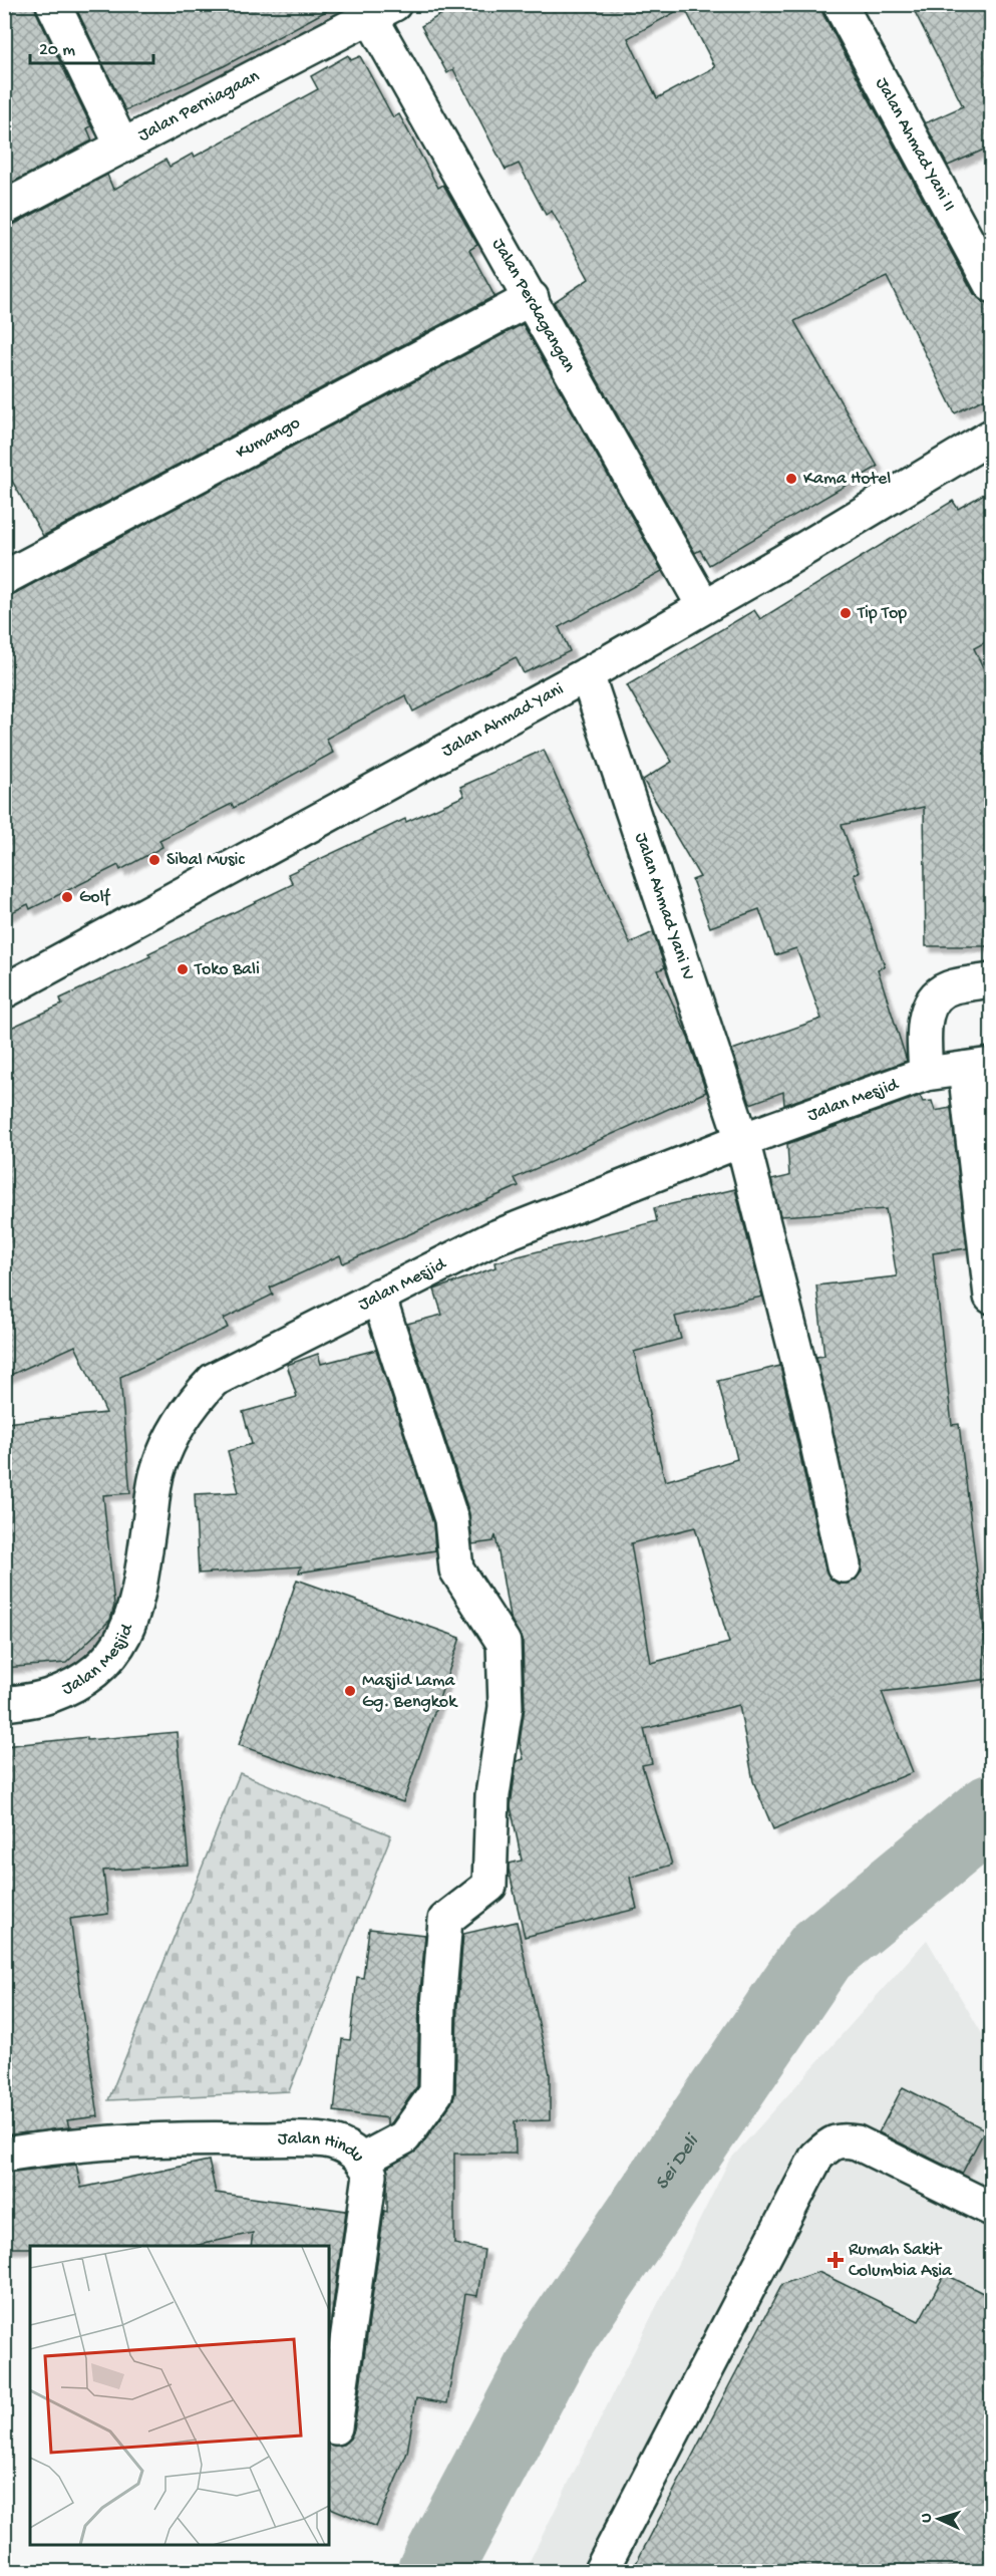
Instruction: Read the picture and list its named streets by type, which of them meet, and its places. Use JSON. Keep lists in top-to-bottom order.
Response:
{
  "streets": {
    "street": [
      "Jalan Perniagaan",
      "Jalan Ahmad Yani II",
      "Jalan Perdagangan",
      "Kumango",
      "Jalan Ahmad Yani",
      "Jalan Ahmad Yani IV",
      "Jalan Mesjid",
      "Jalan Hindu"
    ]
  },
  "crossings": [
    ["Jalan Perniagaan", "Jalan Perdagangan"],
    ["Jalan Perdagangan", "Kumango"],
    ["Jalan Perdagangan", "Jalan Ahmad Yani"],
    ["Jalan Ahmad Yani", "Jalan Ahmad Yani IV"],
    ["Jalan Ahmad Yani IV", "Jalan Mesjid"]
  ],
  "water": ["Sei Deli"],
  "places": {
    "other": [
      "Kama Hotel",
      "Tip Top",
      "Sibal Music",
      "Golf",
      "Toko Bali",
      "Masjid Lama Gg. Bengkok"
    ],
    "health": ["Rumah Sakit Columbia Asia"]
  },
  "scale_bar": "20 m",
  "north": "left"
}
